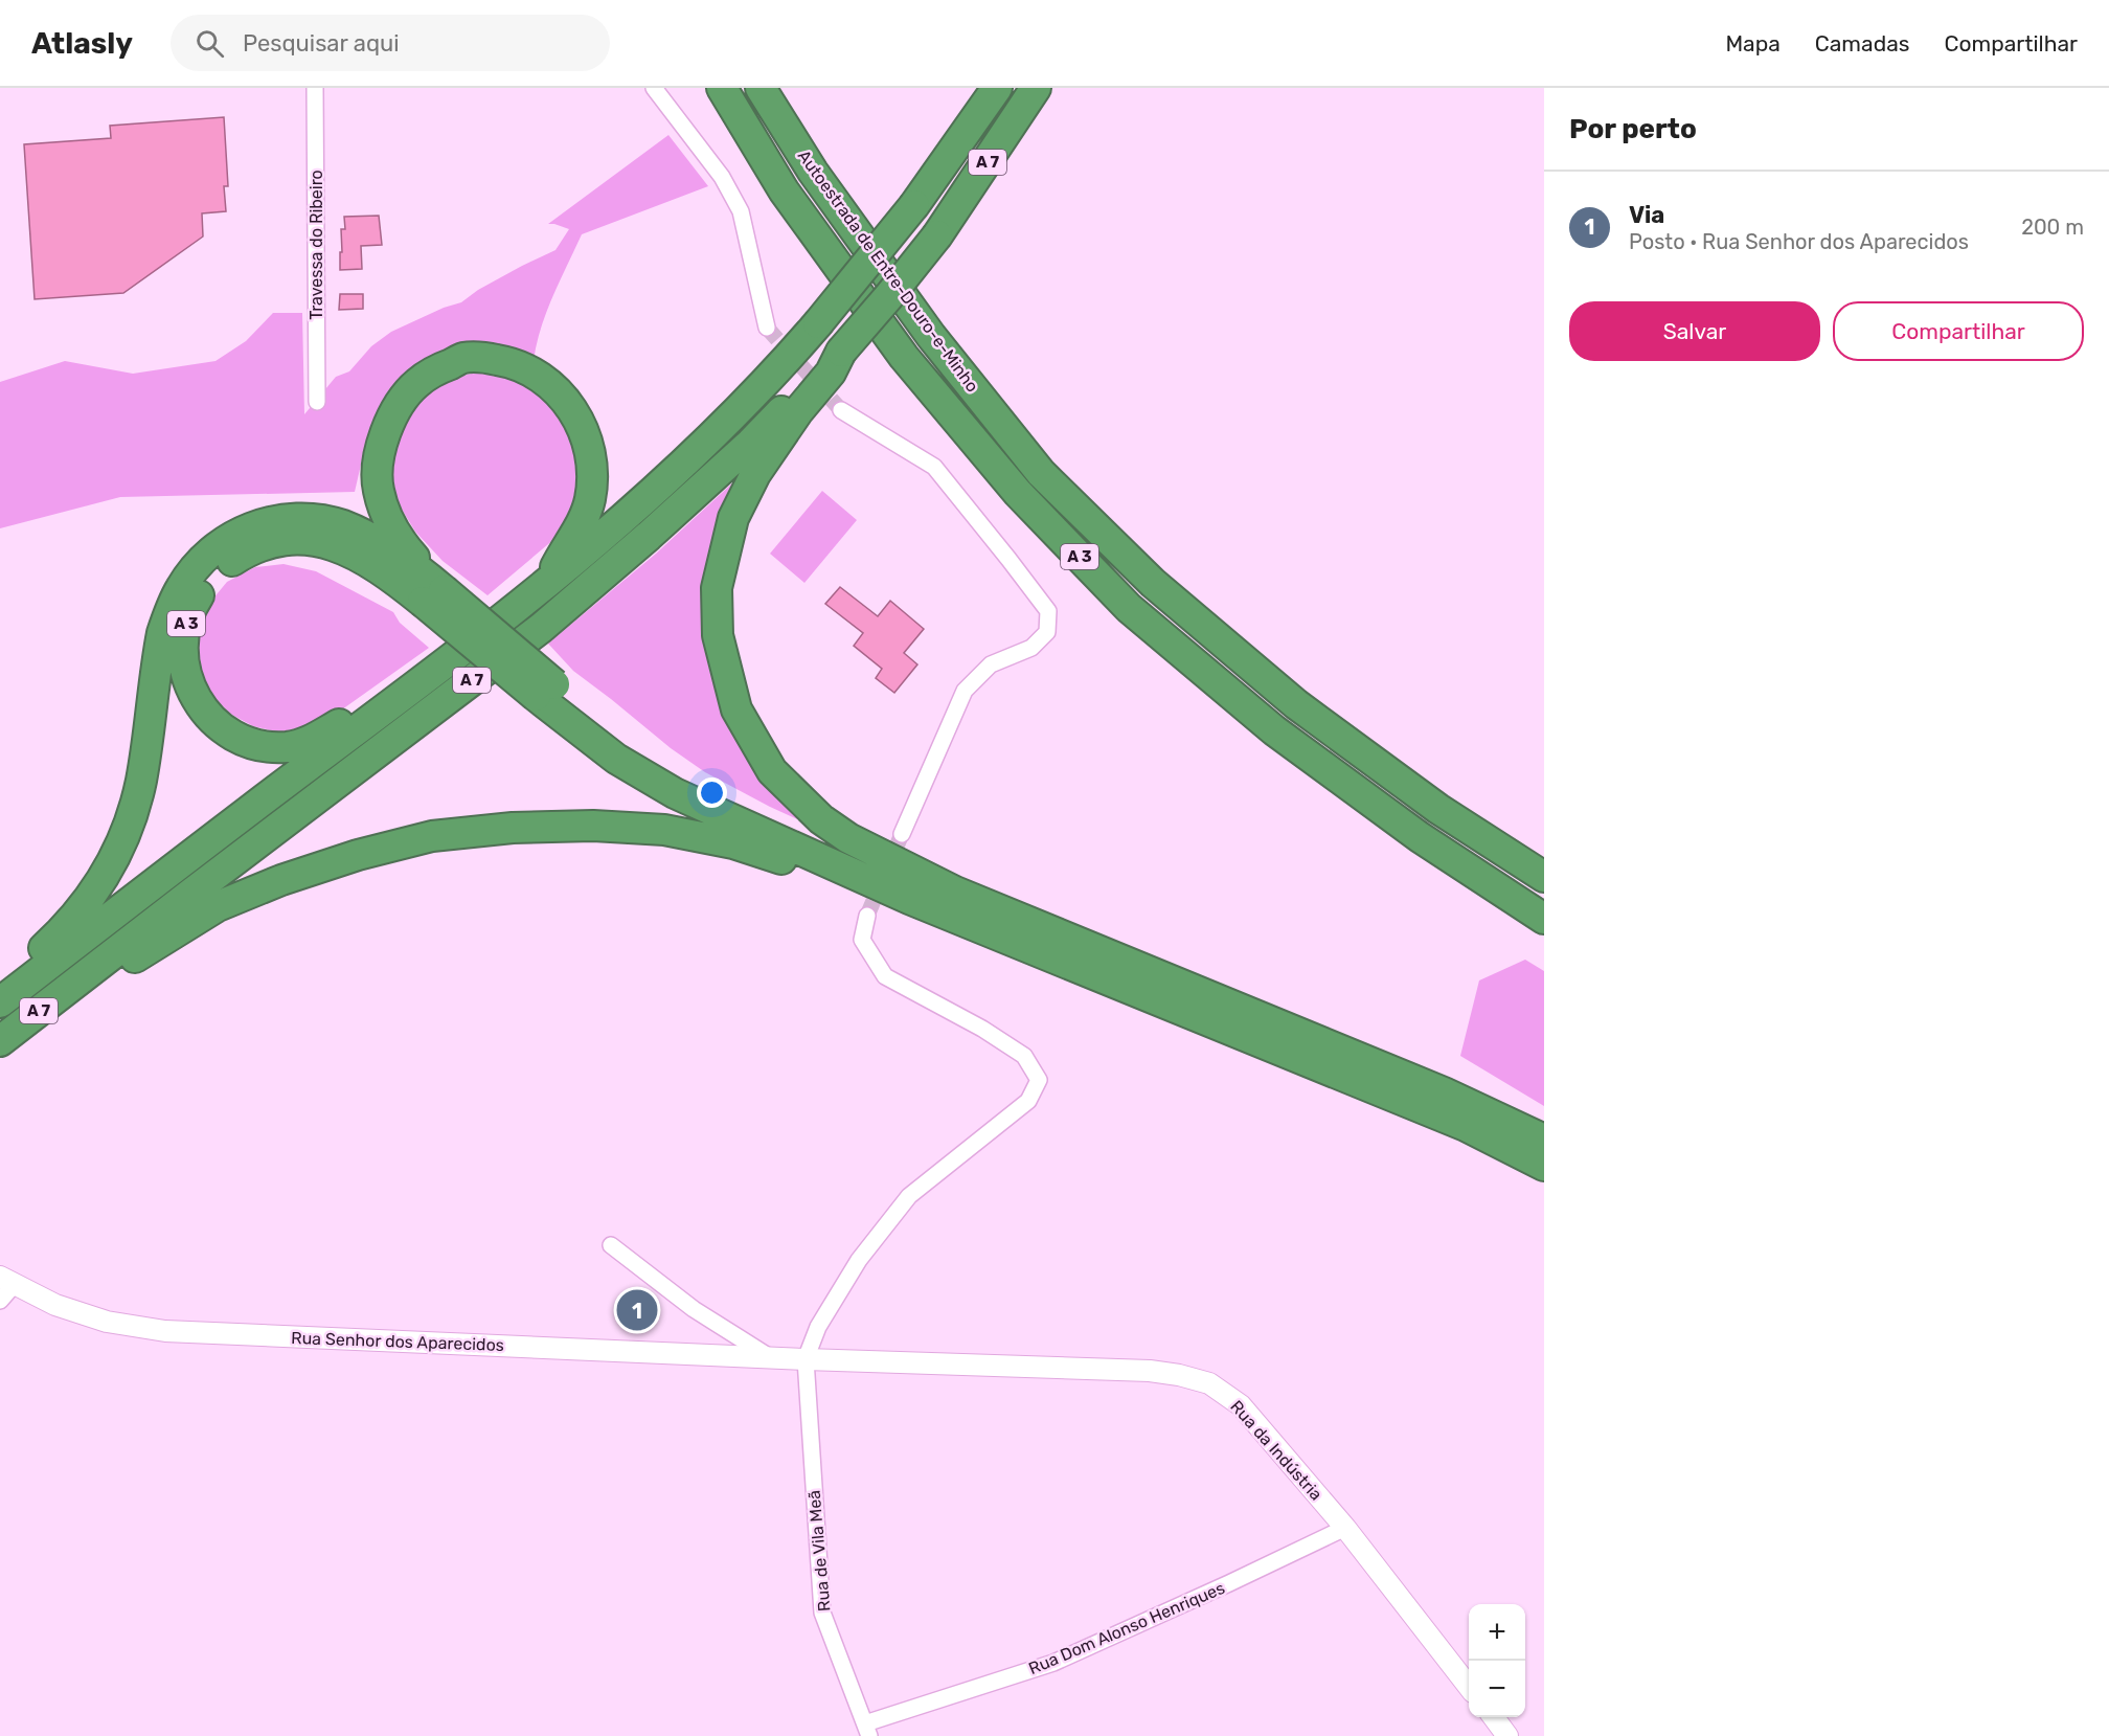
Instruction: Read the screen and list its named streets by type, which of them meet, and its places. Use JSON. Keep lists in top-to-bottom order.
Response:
{
  "streets": {
    "highway": ["A 7", "Autoestrada de Entre-Douro-e-Minho", "A 3"],
    "street": [
      "Travessa do Ribeiro",
      "Rua Senhor dos Aparecidos",
      "Rua da Indústria",
      "Rua de Vila Meã",
      "Rua Dom Alonso Henriques"
    ]
  },
  "crossings": [
    ["A 7", "A 3"],
    ["Rua Senhor dos Aparecidos", "Rua da Indústria"],
    ["Rua Senhor dos Aparecidos", "Rua de Vila Meã"],
    ["Rua da Indústria", "Rua de Vila Meã"],
    ["Rua da Indústria", "Rua Dom Alonso Henriques"],
    ["Rua de Vila Meã", "Rua Dom Alonso Henriques"]
  ],
  "page": {
    "header": "Atlasly",
    "search": "Pesquisar aqui",
    "nav": ["Mapa", "Camadas", "Compartilhar"],
    "heading": "Por perto",
    "list": [
      {
        "mark": "1",
        "name": "Via",
        "note": "Posto · Rua Senhor dos Aparecidos",
        "value": "200 m"
      }
    ],
    "buttons": ["Salvar", "Compartilhar"],
    "pins": "1",
    "map_buttons": ["+", "−"]
  }
}
